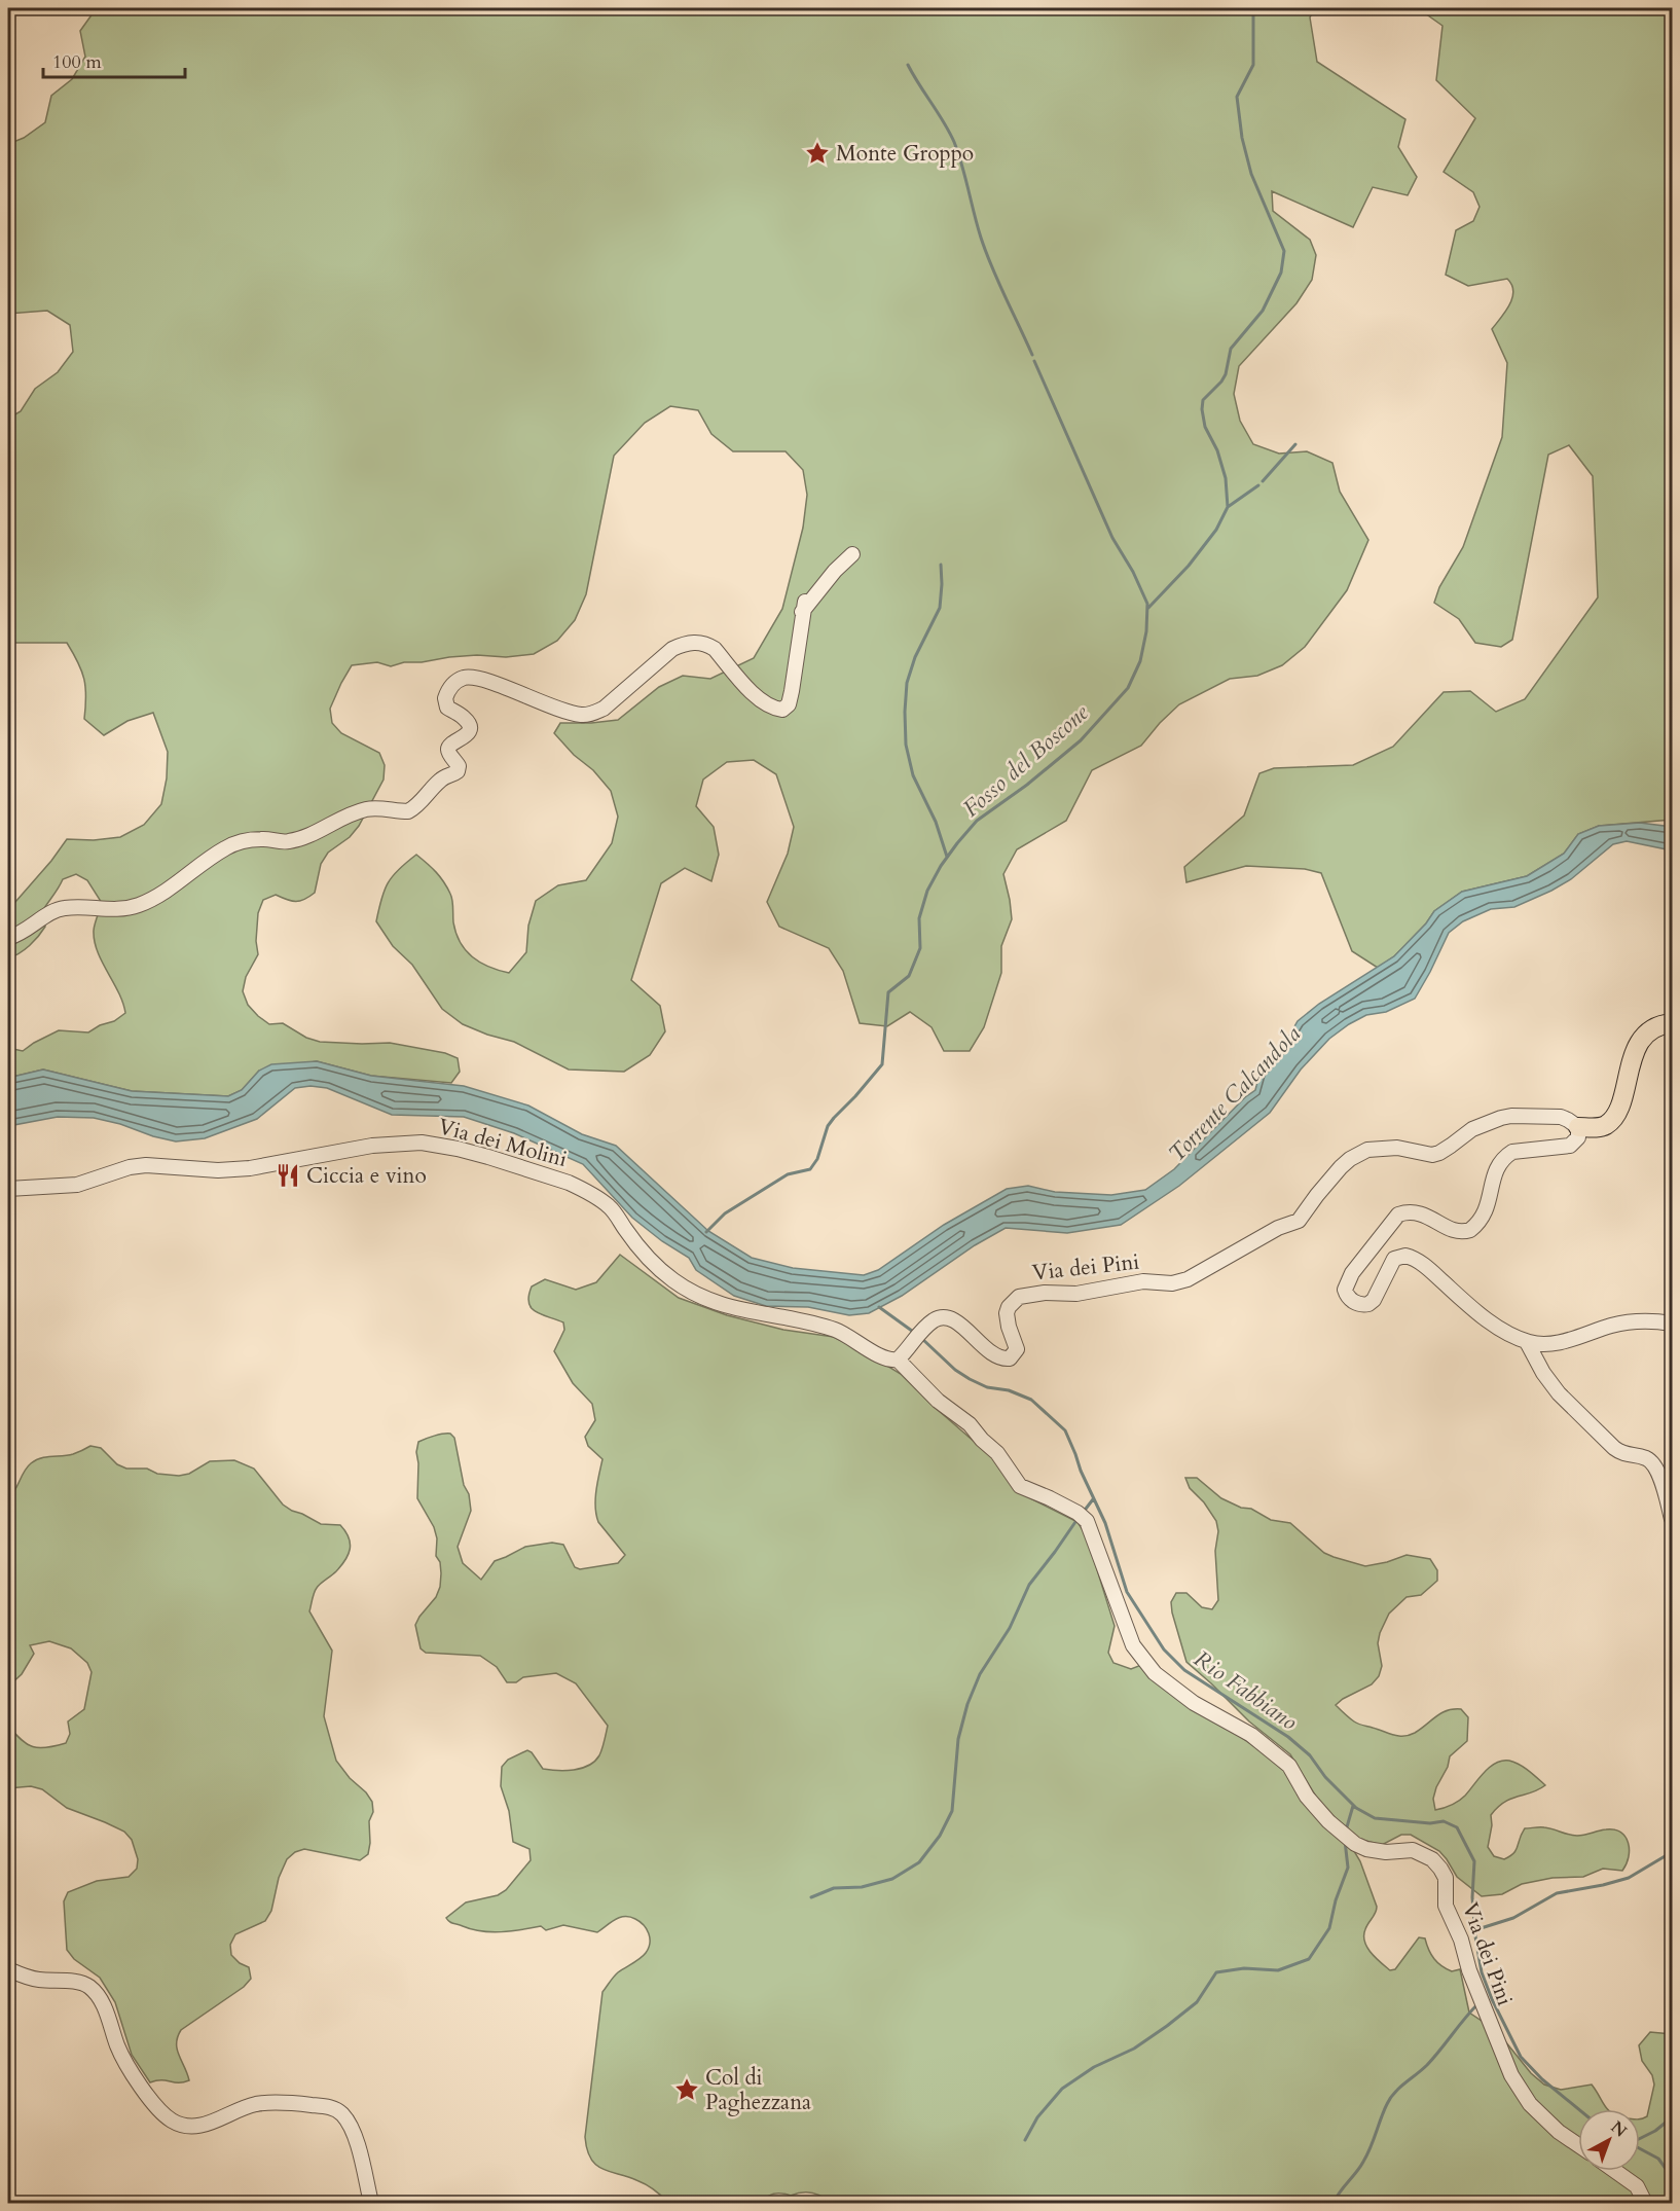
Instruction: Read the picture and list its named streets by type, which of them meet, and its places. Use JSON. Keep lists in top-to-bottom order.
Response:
{
  "streets": {
    "street": ["Via dei Molini", "Via dei Pini"]
  },
  "crossings": [
    ["Via dei Molini", "Via dei Pini"]
  ],
  "water": ["Fosso del Boscone", "Torrente Calcandola", "Rio Fabbiano"],
  "places": {
    "place": ["Monte Groppo", "Col di Paghezzana"],
    "restaurant": ["Ciccia e vino"]
  },
  "scale_bar": "100 m",
  "north": "top right"
}
